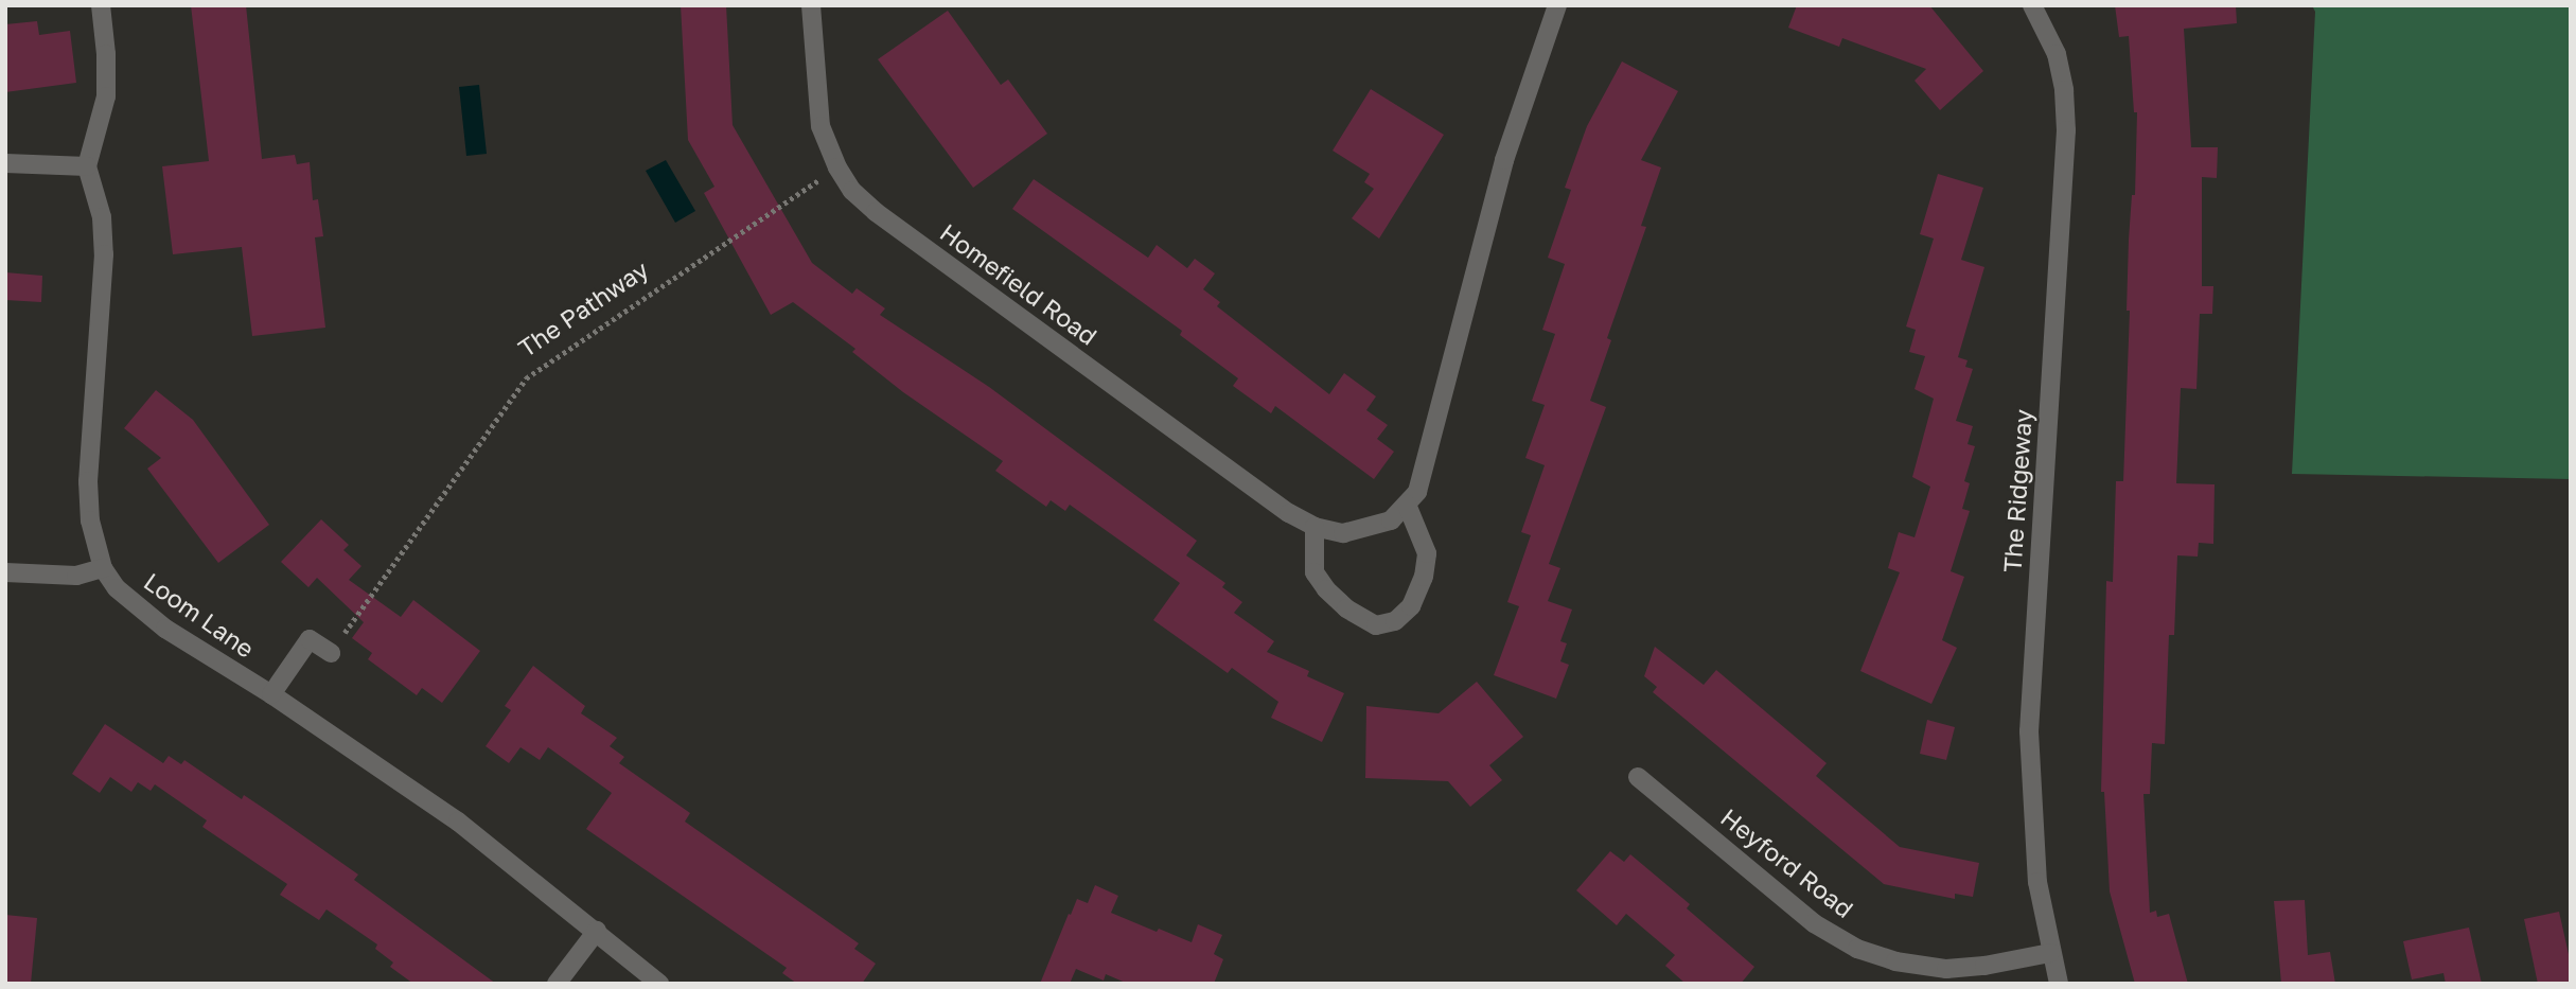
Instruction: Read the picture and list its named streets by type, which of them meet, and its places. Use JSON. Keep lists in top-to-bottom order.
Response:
{
  "streets": {
    "street": [
      "Homefield Road",
      "The Ridgeway",
      "Loom Lane",
      "Heyford Road"
    ],
    "path": ["The Pathway"]
  },
  "crossings": [
    ["Homefield Road", "The Pathway"],
    ["The Ridgeway", "Heyford Road"]
  ]
}
